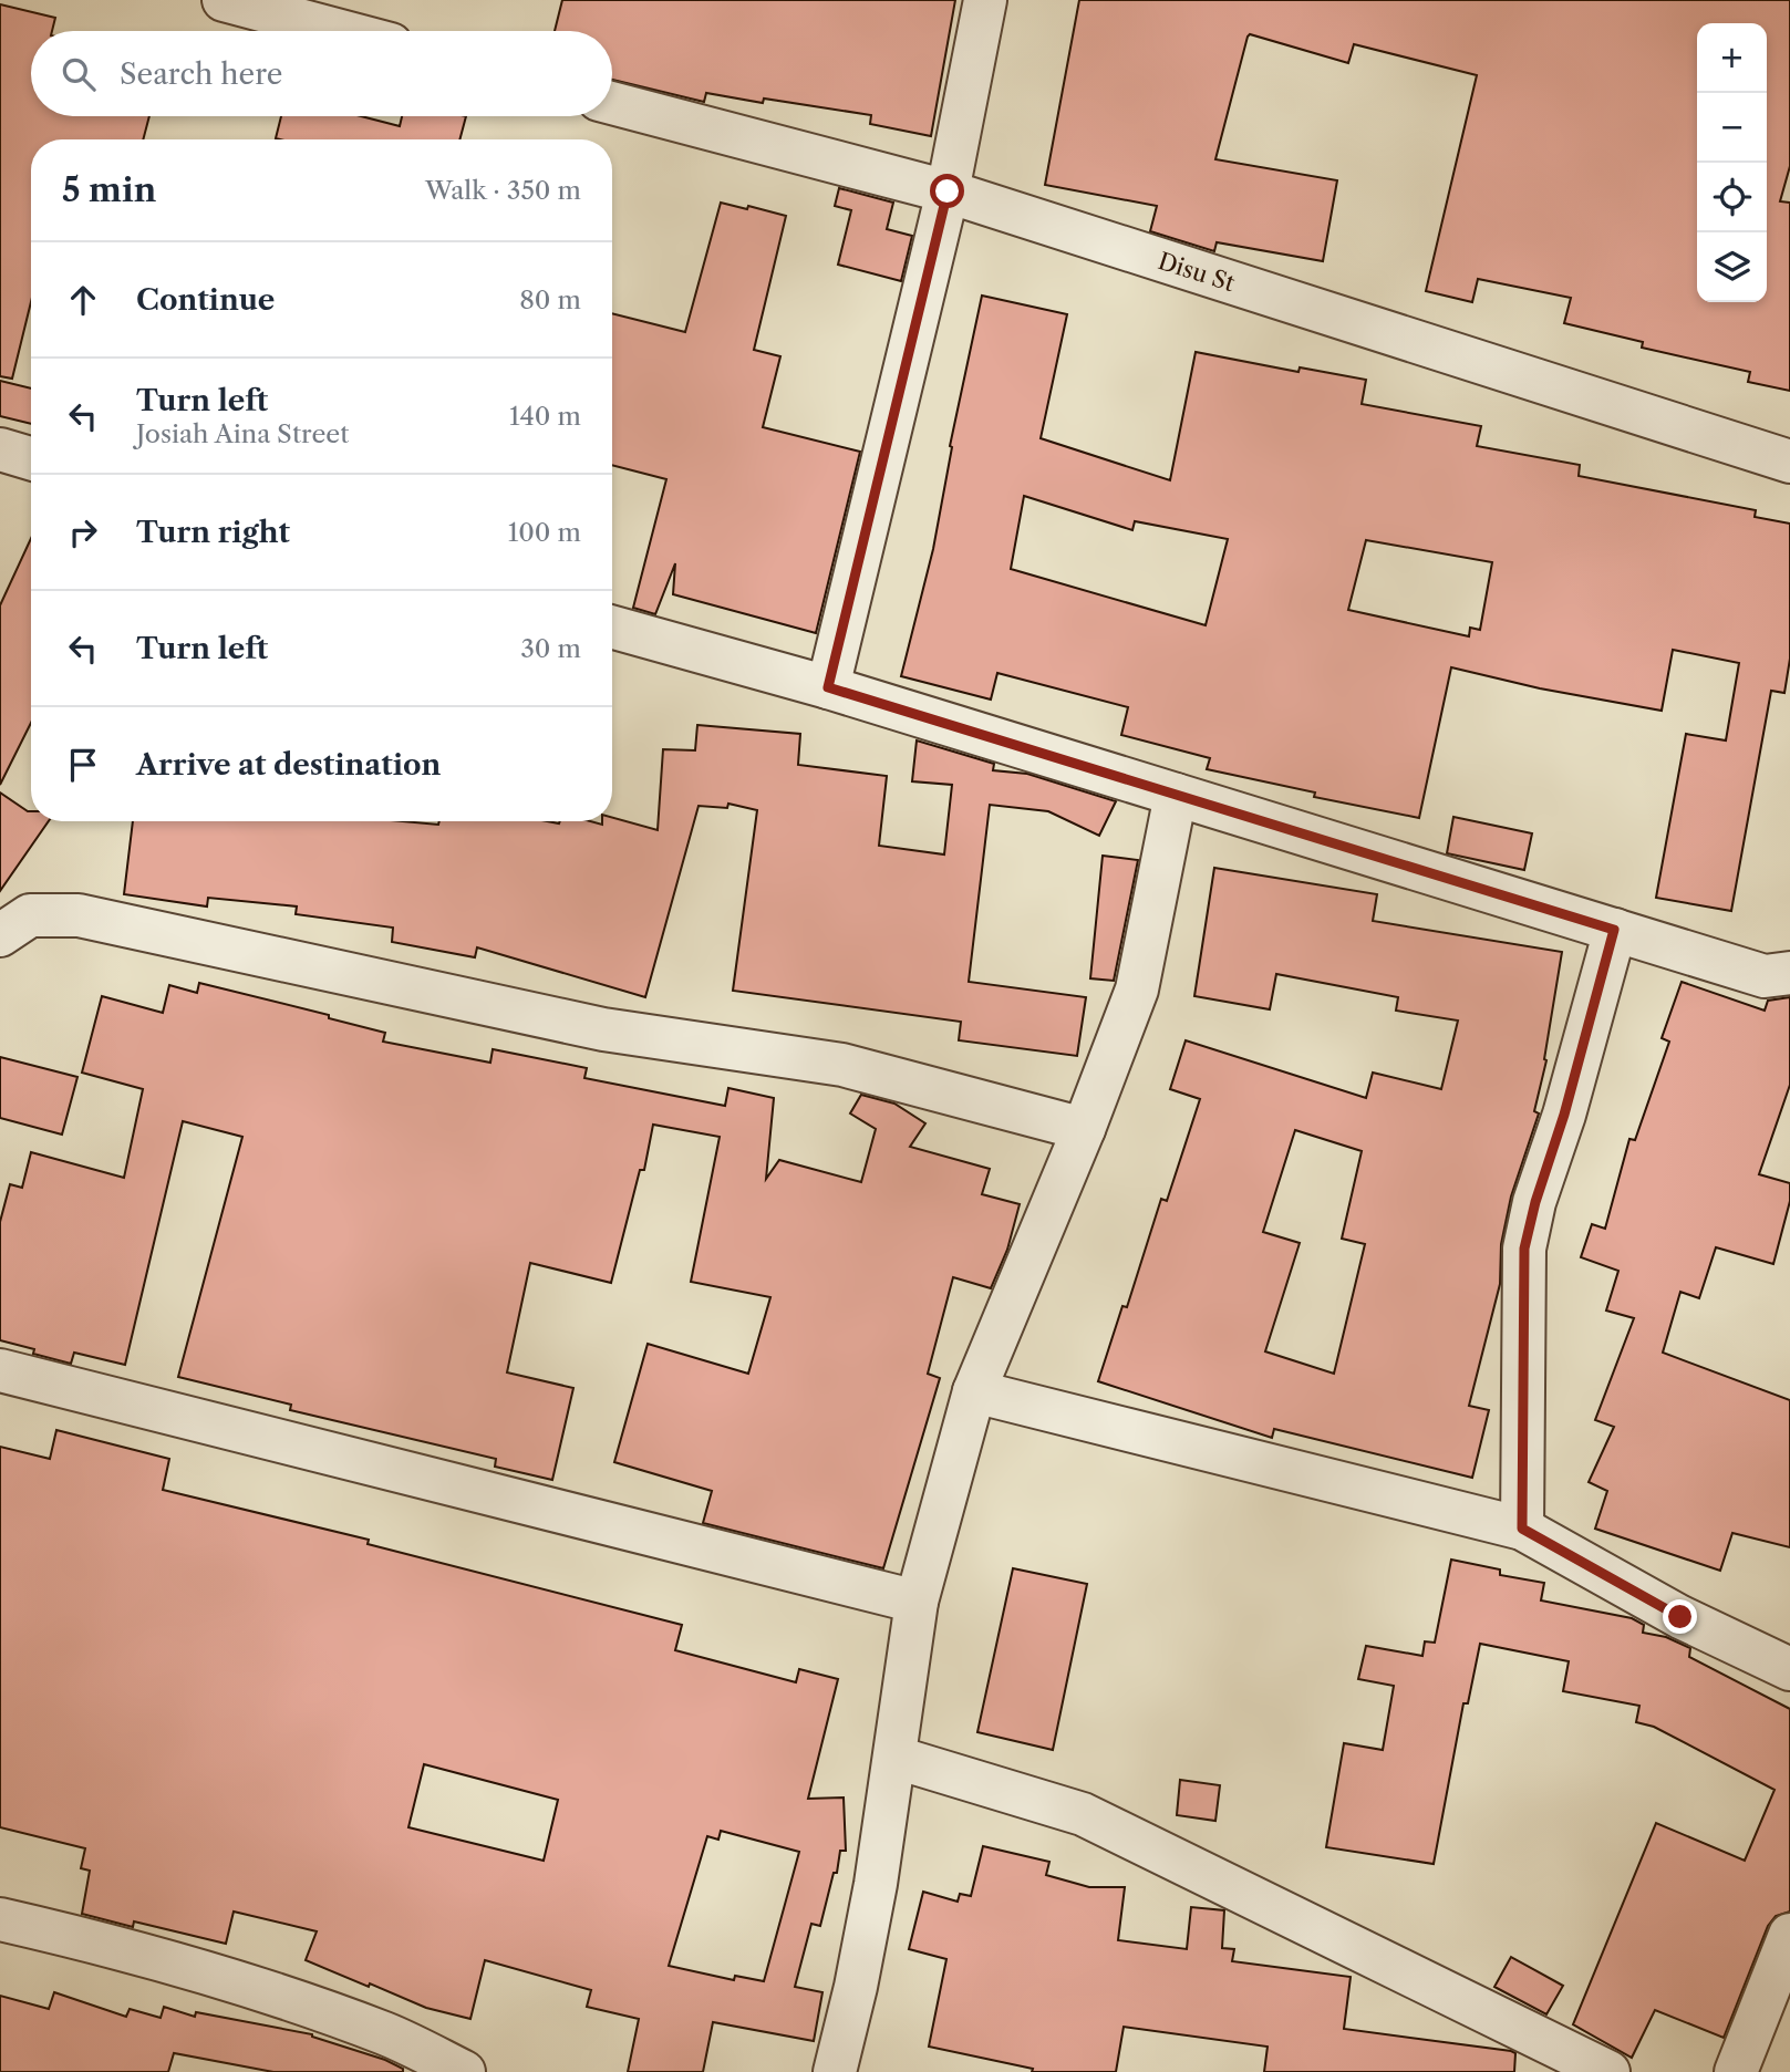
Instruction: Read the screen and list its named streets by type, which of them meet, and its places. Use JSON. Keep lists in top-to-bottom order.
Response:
{
  "streets": {
    "street": ["Disu St"]
  },
  "page": {
    "map_buttons": ["+", "−"],
    "search": "Search here",
    "heading": ["5 min", "Walk · 350 m"],
    "list": [
      ["Continue", "80 m"],
      ["Turn left", "Josiah Aina Street", "140 m"],
      ["Turn right", "100 m"],
      ["Turn left", "30 m"],
      "Arrive at destination"
    ]
  }
}
